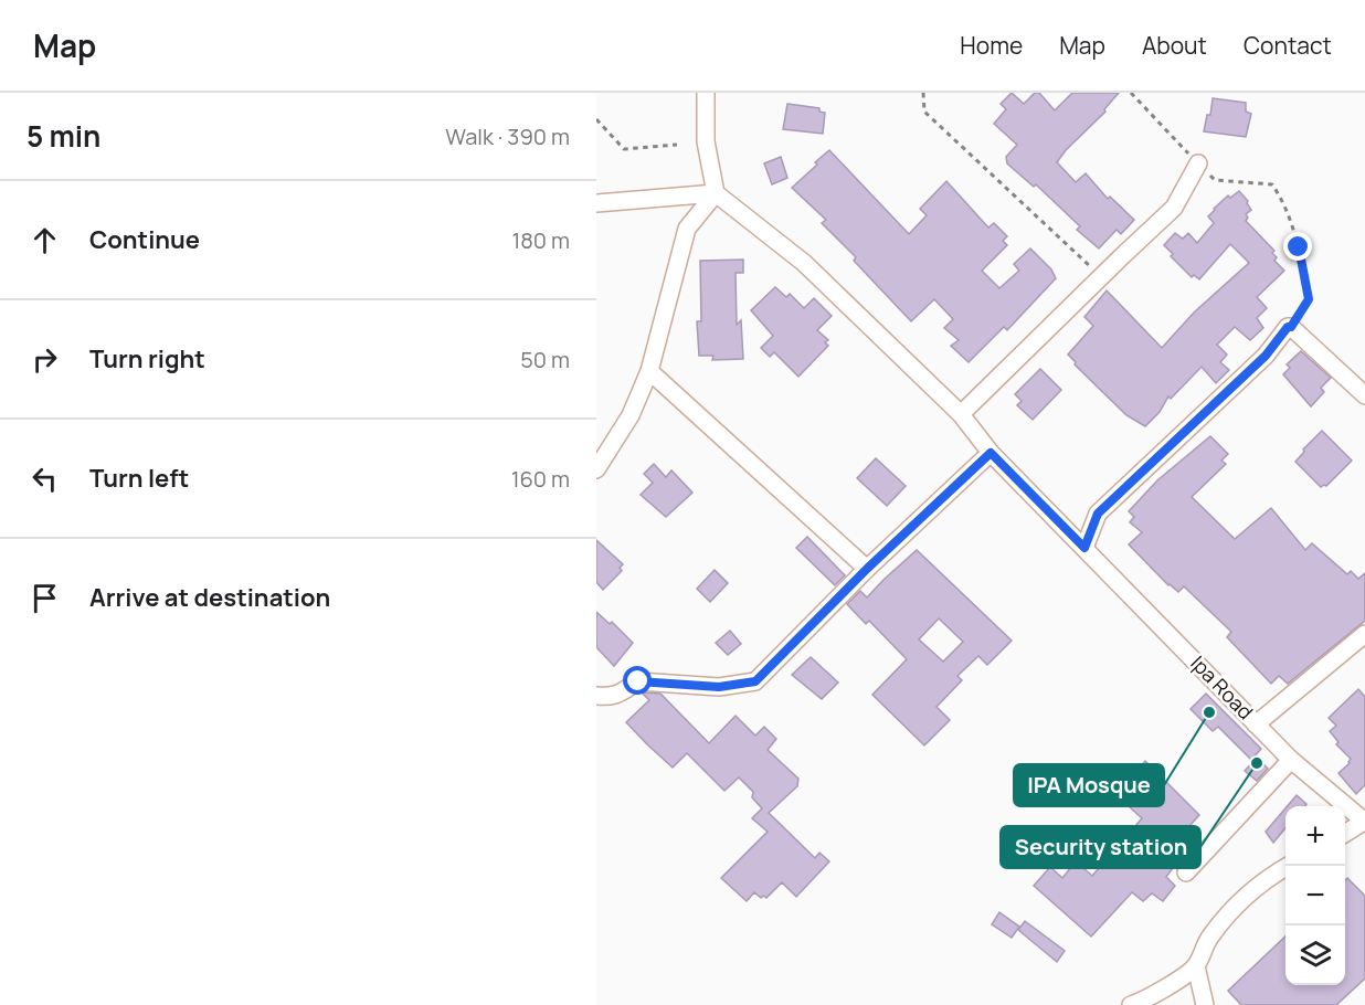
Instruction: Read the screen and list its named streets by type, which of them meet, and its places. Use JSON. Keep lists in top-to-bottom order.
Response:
{
  "streets": {
    "street": ["Ipa Road"]
  },
  "places": ["IPA Mosque", "Security station"],
  "page": {
    "header": "Map",
    "nav": [
      "Home",
      "Map",
      "About",
      "Contact"
    ],
    "heading": ["5 min", "Walk · 390 m"],
    "list": [
      ["Continue", "180 m"],
      ["Turn right", "50 m"],
      ["Turn left", "160 m"],
      "Arrive at destination"
    ],
    "map_buttons": ["+", "−"]
  }
}
